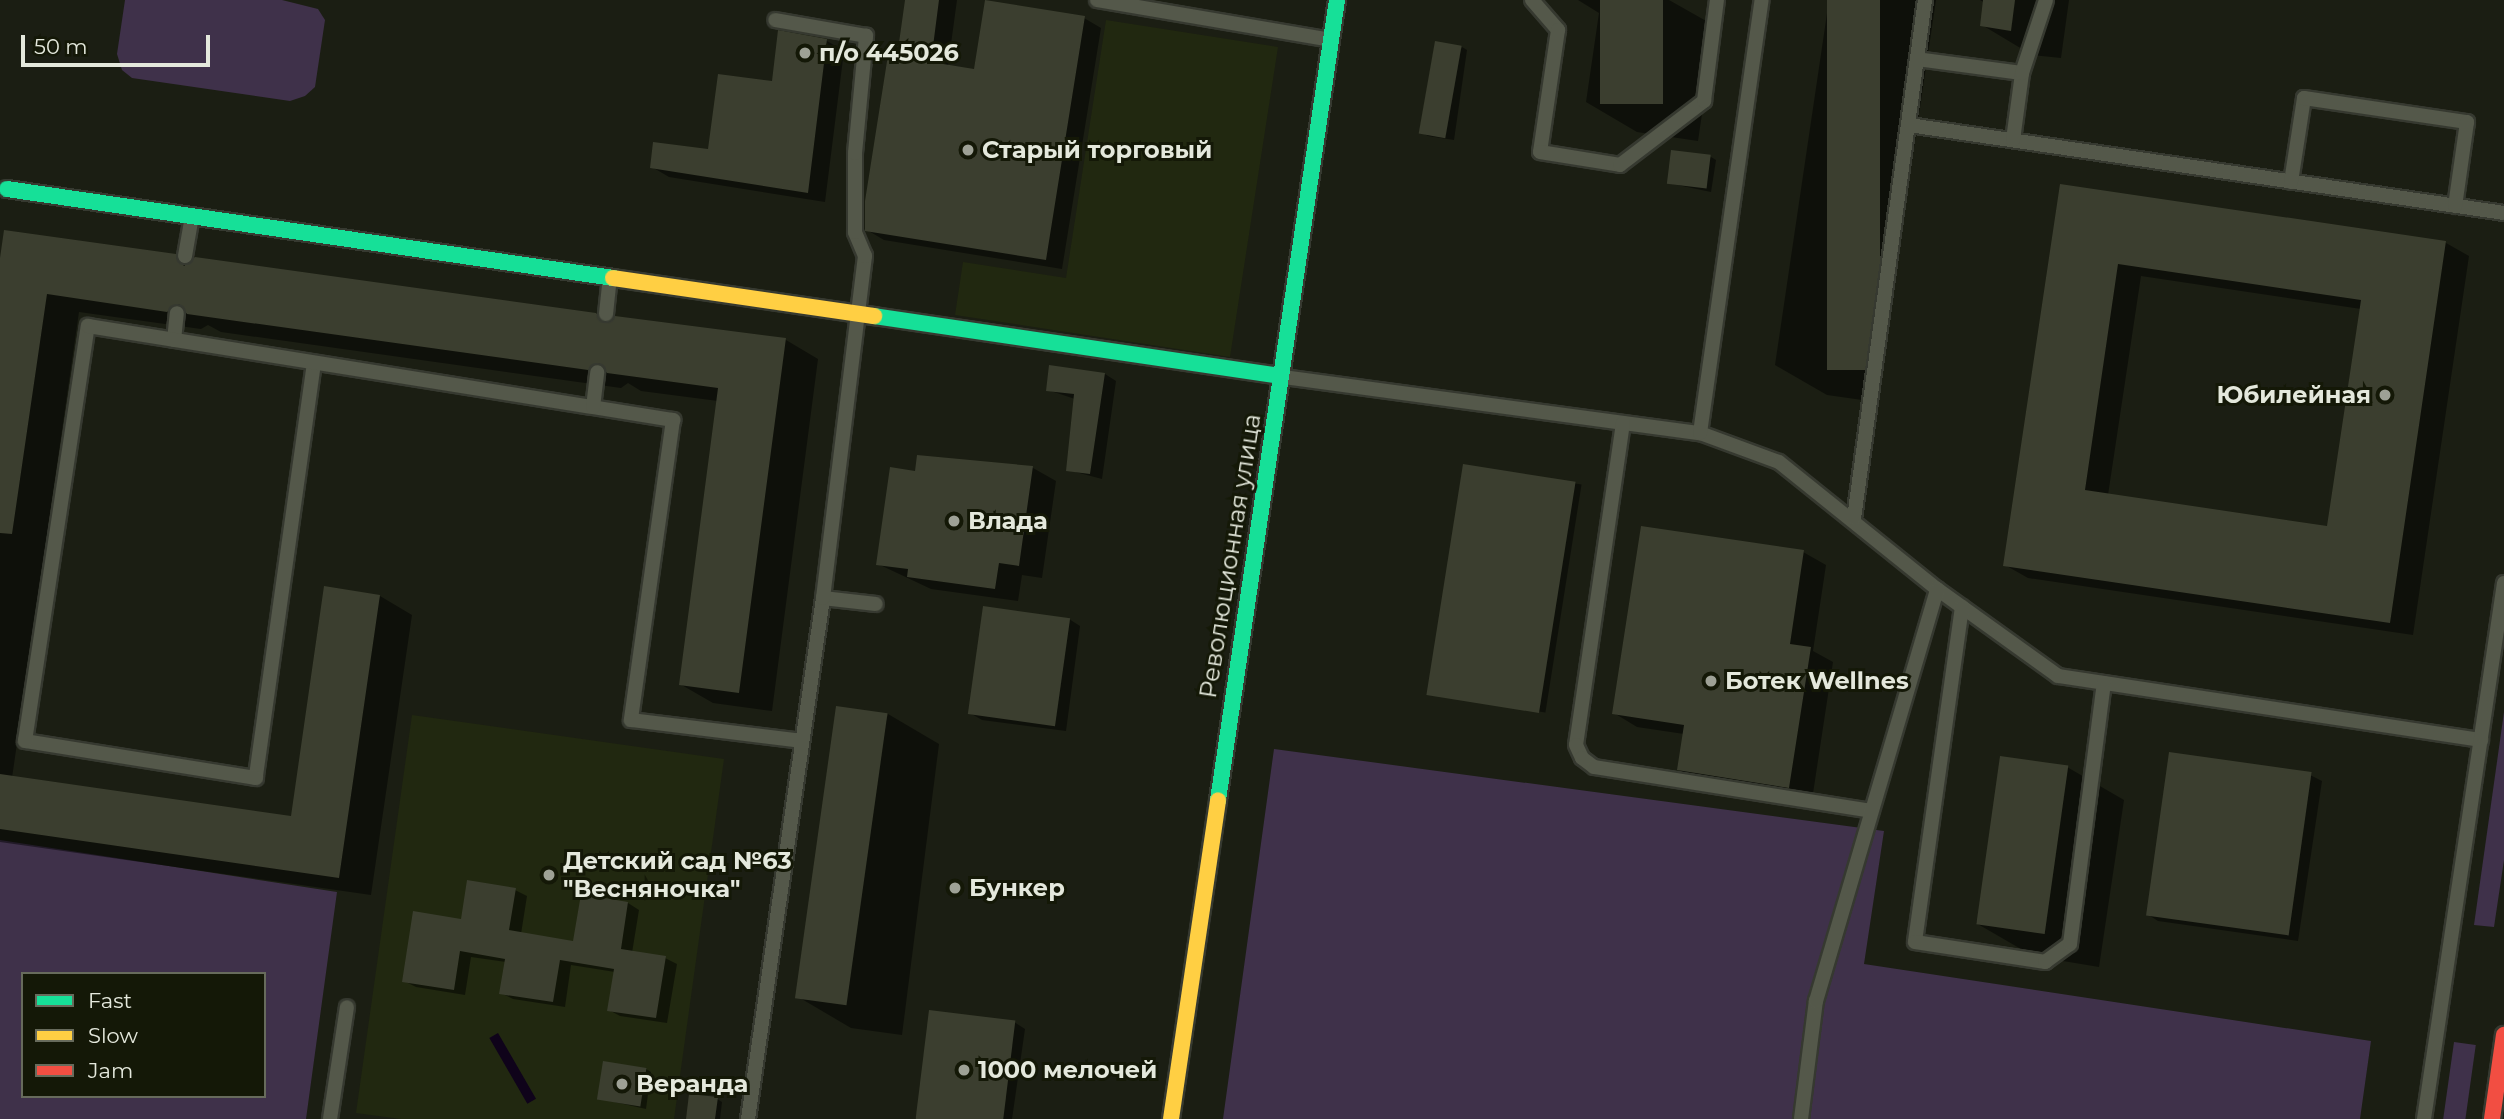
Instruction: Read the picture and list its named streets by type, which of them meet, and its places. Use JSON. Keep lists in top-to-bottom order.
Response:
{
  "streets": {
    "street": ["Революционная улица"]
  },
  "places": [
    "п/о 445026",
    "Старый торговый",
    "Юбилейная",
    "Влада",
    "Ботек Wellnes",
    "Детский сад №63 \"Весняночка\"",
    "Бункер",
    "1000 мелочей",
    "Веранда"
  ],
  "legend": ["Fast", "Slow", "Jam"],
  "scale_bar": "50 m"
}
